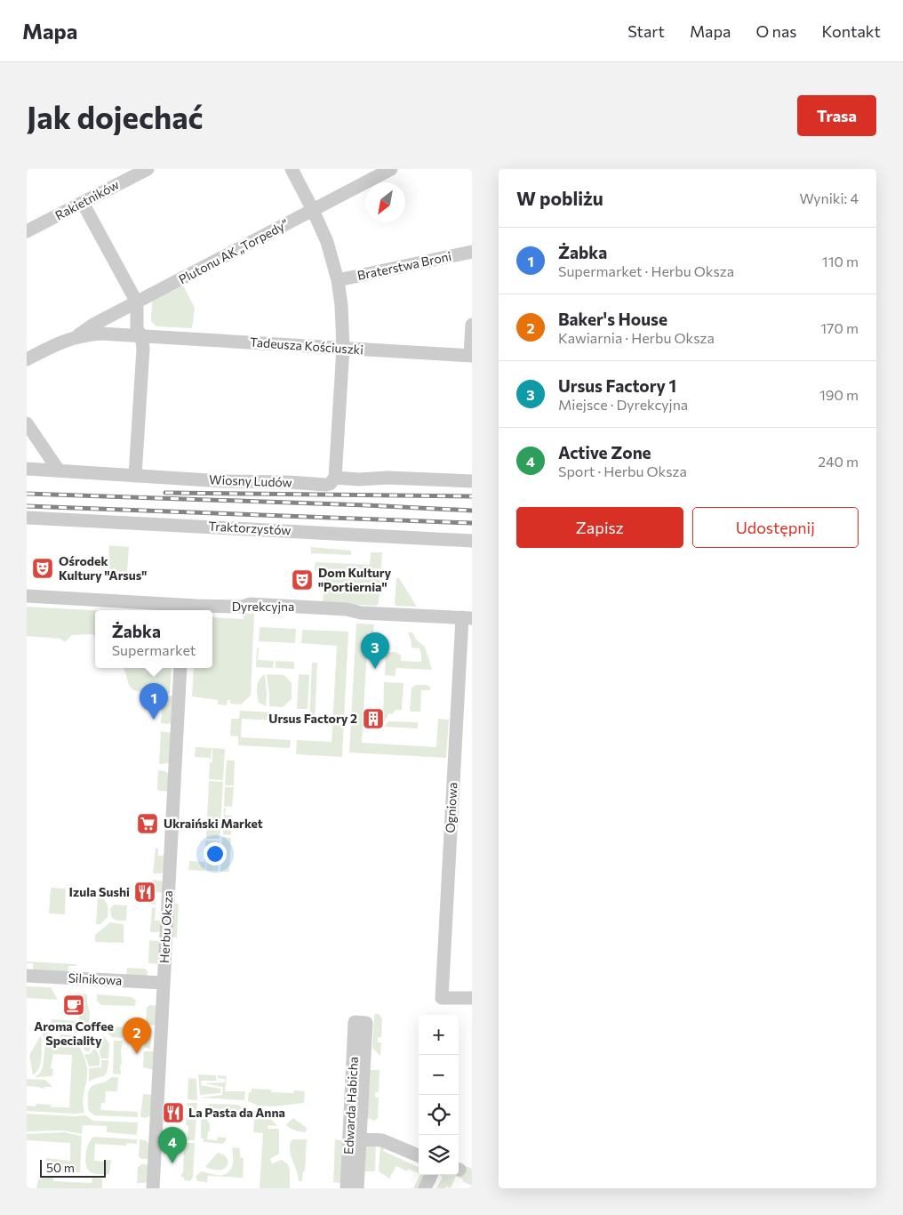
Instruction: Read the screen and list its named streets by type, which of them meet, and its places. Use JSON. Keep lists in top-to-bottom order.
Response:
{
  "streets": {
    "street": [
      "Rakietników",
      "Plutonu AK „Torpedy”",
      "Braterstwa Broni",
      "Tadeusza Kościuszki",
      "Wiosny Ludów",
      "Traktorzystów",
      "Dyrekcyjna",
      "Ogniowa",
      "Herbu Oksza",
      "Silnikowa",
      "Edwarda Habicha"
    ]
  },
  "crossings": [
    ["Plutonu AK „Torpedy”", "Tadeusza Kościuszki"],
    ["Dyrekcyjna", "Ogniowa"],
    ["Herbu Oksza", "Silnikowa"]
  ],
  "places": {
    "theatre": ["Ośrodek Kultury \"Arsus\"", "Dom Kultury \"Portiernia\""],
    "building": ["Ursus Factory 2"],
    "supermarket": ["Ukraiński Market"],
    "restaurant": ["Izula Sushi", "La Pasta da Anna"],
    "cafe": ["Aroma Coffee Speciality"]
  },
  "scale_bar": "50 m",
  "north": "bottom left",
  "page": {
    "header": "Mapa",
    "nav": [
      "Start",
      "Mapa",
      "O nas",
      "Kontakt"
    ],
    "buttons": [
      "Trasa",
      ["Zapisz", "Udostępnij"]
    ],
    "title": "Jak dojechać",
    "heading": ["W pobliżu", "Wyniki: 4"],
    "list": [
      {
        "mark": "1",
        "name": "Żabka",
        "note": "Supermarket · Herbu Oksza",
        "value": "110 m"
      },
      {
        "mark": "2",
        "name": "Baker's House",
        "note": "Kawiarnia · Herbu Oksza",
        "value": "170 m"
      },
      {
        "mark": "3",
        "name": "Ursus Factory 1",
        "note": "Miejsce · Dyrekcyjna",
        "value": "190 m"
      },
      {
        "mark": "4",
        "name": "Active Zone",
        "note": "Sport · Herbu Oksza",
        "value": "240 m"
      }
    ],
    "popup": ["Żabka", "Supermarket"],
    "pins": [
      "3",
      "1",
      "2",
      "4"
    ],
    "map_buttons": ["+", "−"],
    "scale": "50 m"
  }
}
